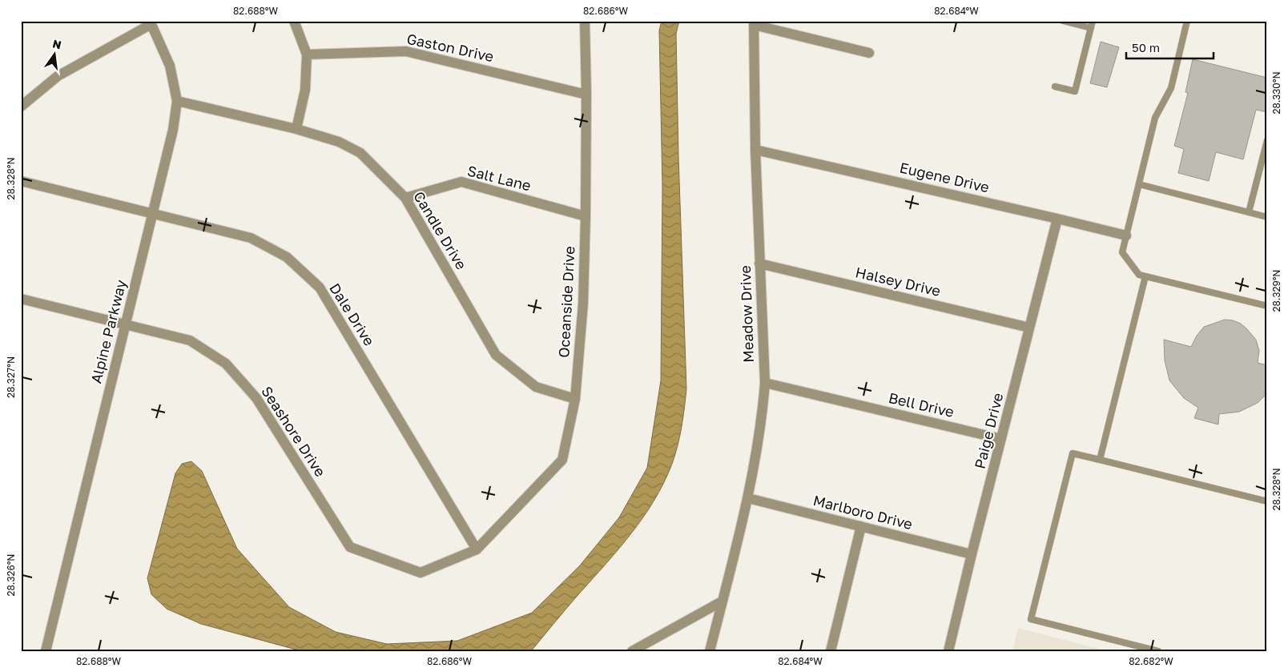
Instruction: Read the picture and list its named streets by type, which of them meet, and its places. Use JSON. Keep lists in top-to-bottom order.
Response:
{
  "streets": {
    "street": [
      "Gaston Drive",
      "Eugene Drive",
      "Salt Lane",
      "Candle Drive",
      "Halsey Drive",
      "Oceanside Drive",
      "Meadow Drive",
      "Dale Drive",
      "Alpine Parkway",
      "Bell Drive",
      "Paige Drive",
      "Seashore Drive",
      "Marlboro Drive"
    ]
  },
  "crossings": [
    ["Gaston Drive", "Oceanside Drive"],
    ["Eugene Drive", "Meadow Drive"],
    ["Eugene Drive", "Paige Drive"],
    ["Salt Lane", "Candle Drive"],
    ["Salt Lane", "Oceanside Drive"],
    ["Candle Drive", "Oceanside Drive"],
    ["Candle Drive", "Alpine Parkway"],
    ["Halsey Drive", "Meadow Drive"],
    ["Halsey Drive", "Paige Drive"],
    ["Oceanside Drive", "Dale Drive"],
    ["Oceanside Drive", "Seashore Drive"],
    ["Meadow Drive", "Bell Drive"],
    ["Meadow Drive", "Marlboro Drive"],
    ["Dale Drive", "Alpine Parkway"],
    ["Dale Drive", "Seashore Drive"],
    ["Alpine Parkway", "Seashore Drive"],
    ["Bell Drive", "Paige Drive"],
    ["Paige Drive", "Marlboro Drive"]
  ],
  "scale_bar": "50 m",
  "north": "top",
  "coordinates": [
    "82.688°W",
    "82.686°W",
    "82.684°W",
    "28.330°N",
    "28.328°N",
    "28.329°N",
    "28.327°N",
    "28.326°N",
    "82.682°W"
  ]
}
